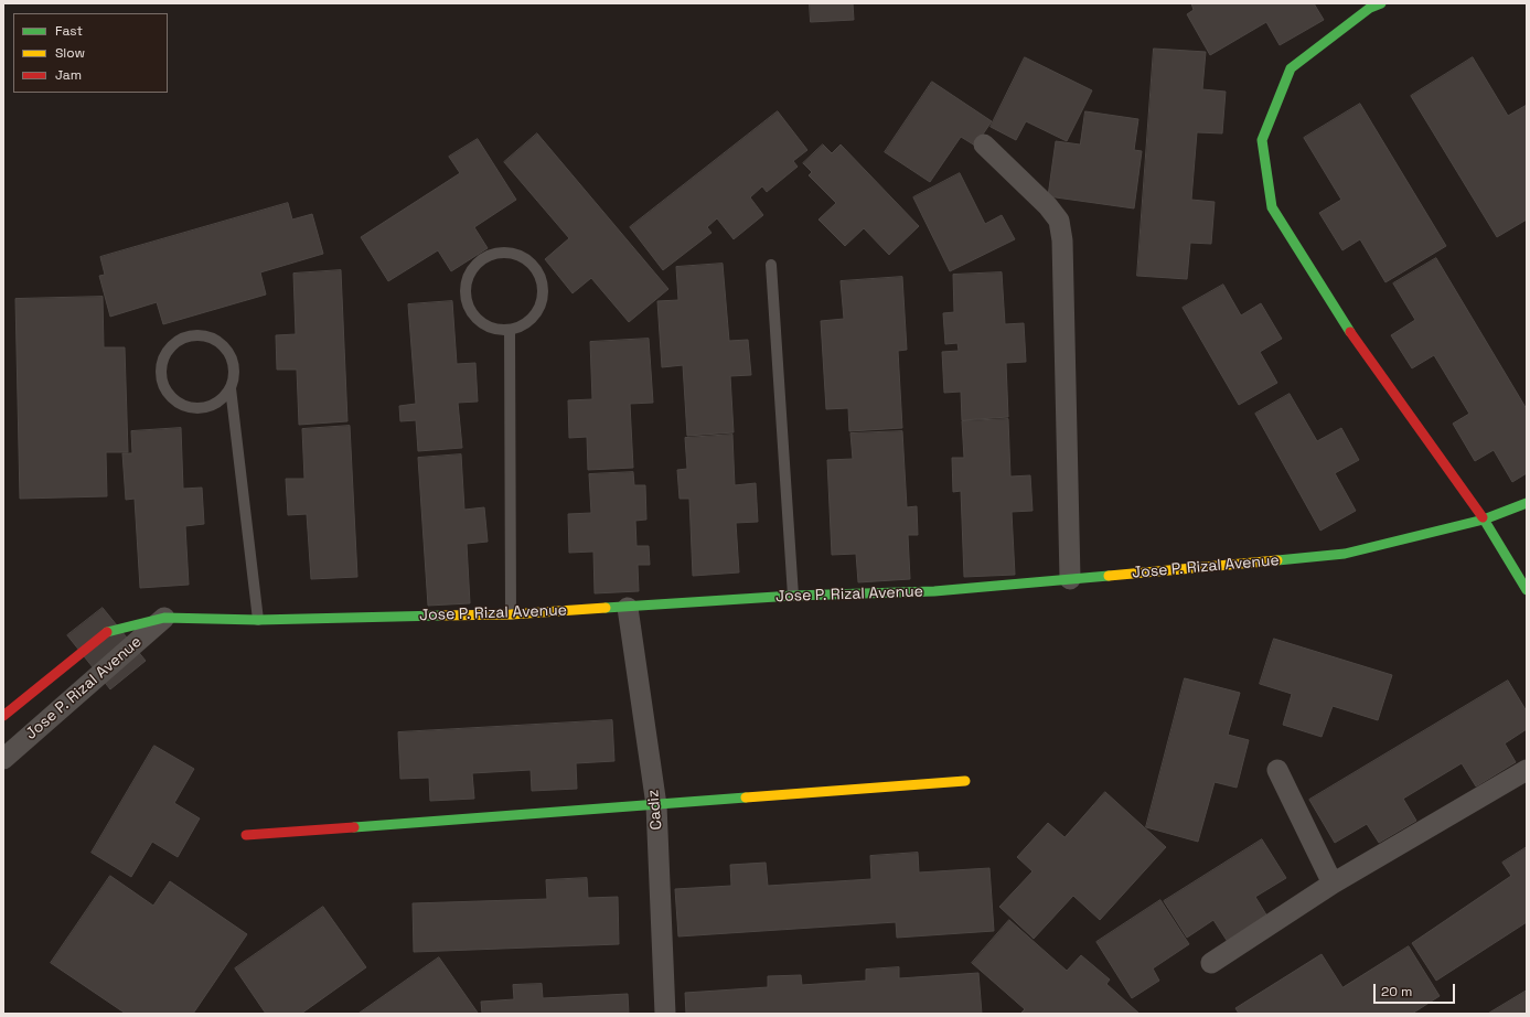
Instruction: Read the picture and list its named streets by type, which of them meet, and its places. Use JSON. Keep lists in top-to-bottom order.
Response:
{
  "streets": {
    "street": ["Jose P. Rizal Avenue", "Cadiz"]
  },
  "crossings": [
    ["Jose P. Rizal Avenue", "Cadiz"]
  ],
  "legend": ["Fast", "Slow", "Jam"],
  "scale_bar": "20 m"
}
